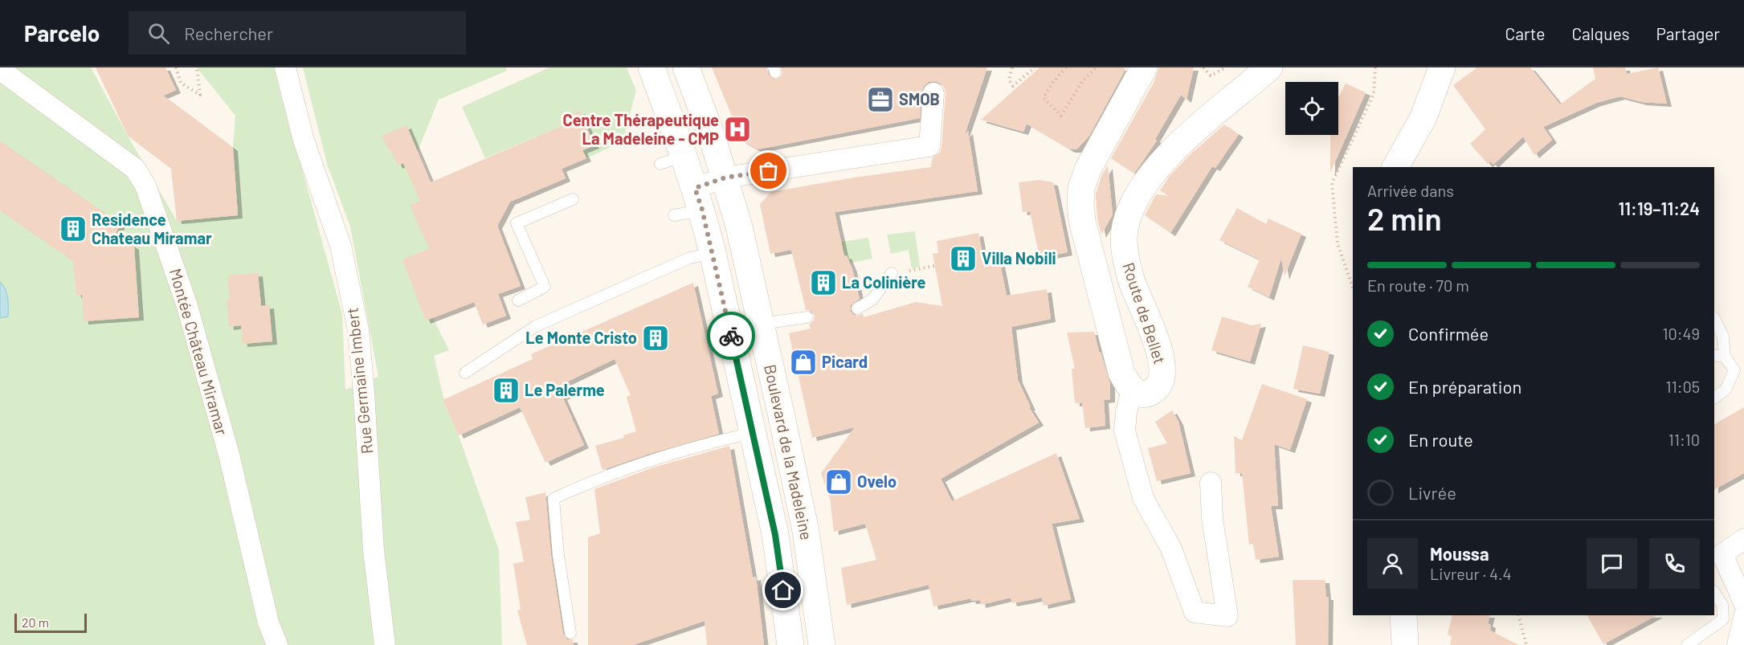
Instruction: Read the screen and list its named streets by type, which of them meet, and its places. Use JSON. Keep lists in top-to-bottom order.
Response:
{
  "streets": {
    "street": [
      "Route de Bellet",
      "Montée Château Miramar",
      "Rue Germaine Imbert",
      "Boulevard de la Madeleine"
    ]
  },
  "places": {
    "office": ["SMOB"],
    "hospital": ["Centre Thérapeutique La Madeleine - CMP"],
    "building": [
      "Residence Chateau Miramar",
      "Villa Nobili",
      "La Colinière",
      "Le Monte Cristo",
      "Le Palerme"
    ],
    "shop": ["Picard", "Ovelo"]
  },
  "scale_bar": "20 m",
  "page": {
    "header": "Parcelo",
    "search": "Rechercher",
    "nav": ["Carte", "Calques", "Partager"],
    "heading": ["2 min", "Arrivée dans", "11:19–11:24"],
    "panel": ["Moussa", "Livreur · 4.4"],
    "bar": "En route · 70 m",
    "list": [
      ["Confirmée", "10:49"],
      ["En préparation", "11:05"],
      ["En route", "11:10"],
      "Livrée"
    ],
    "scale": "20 m"
  }
}
